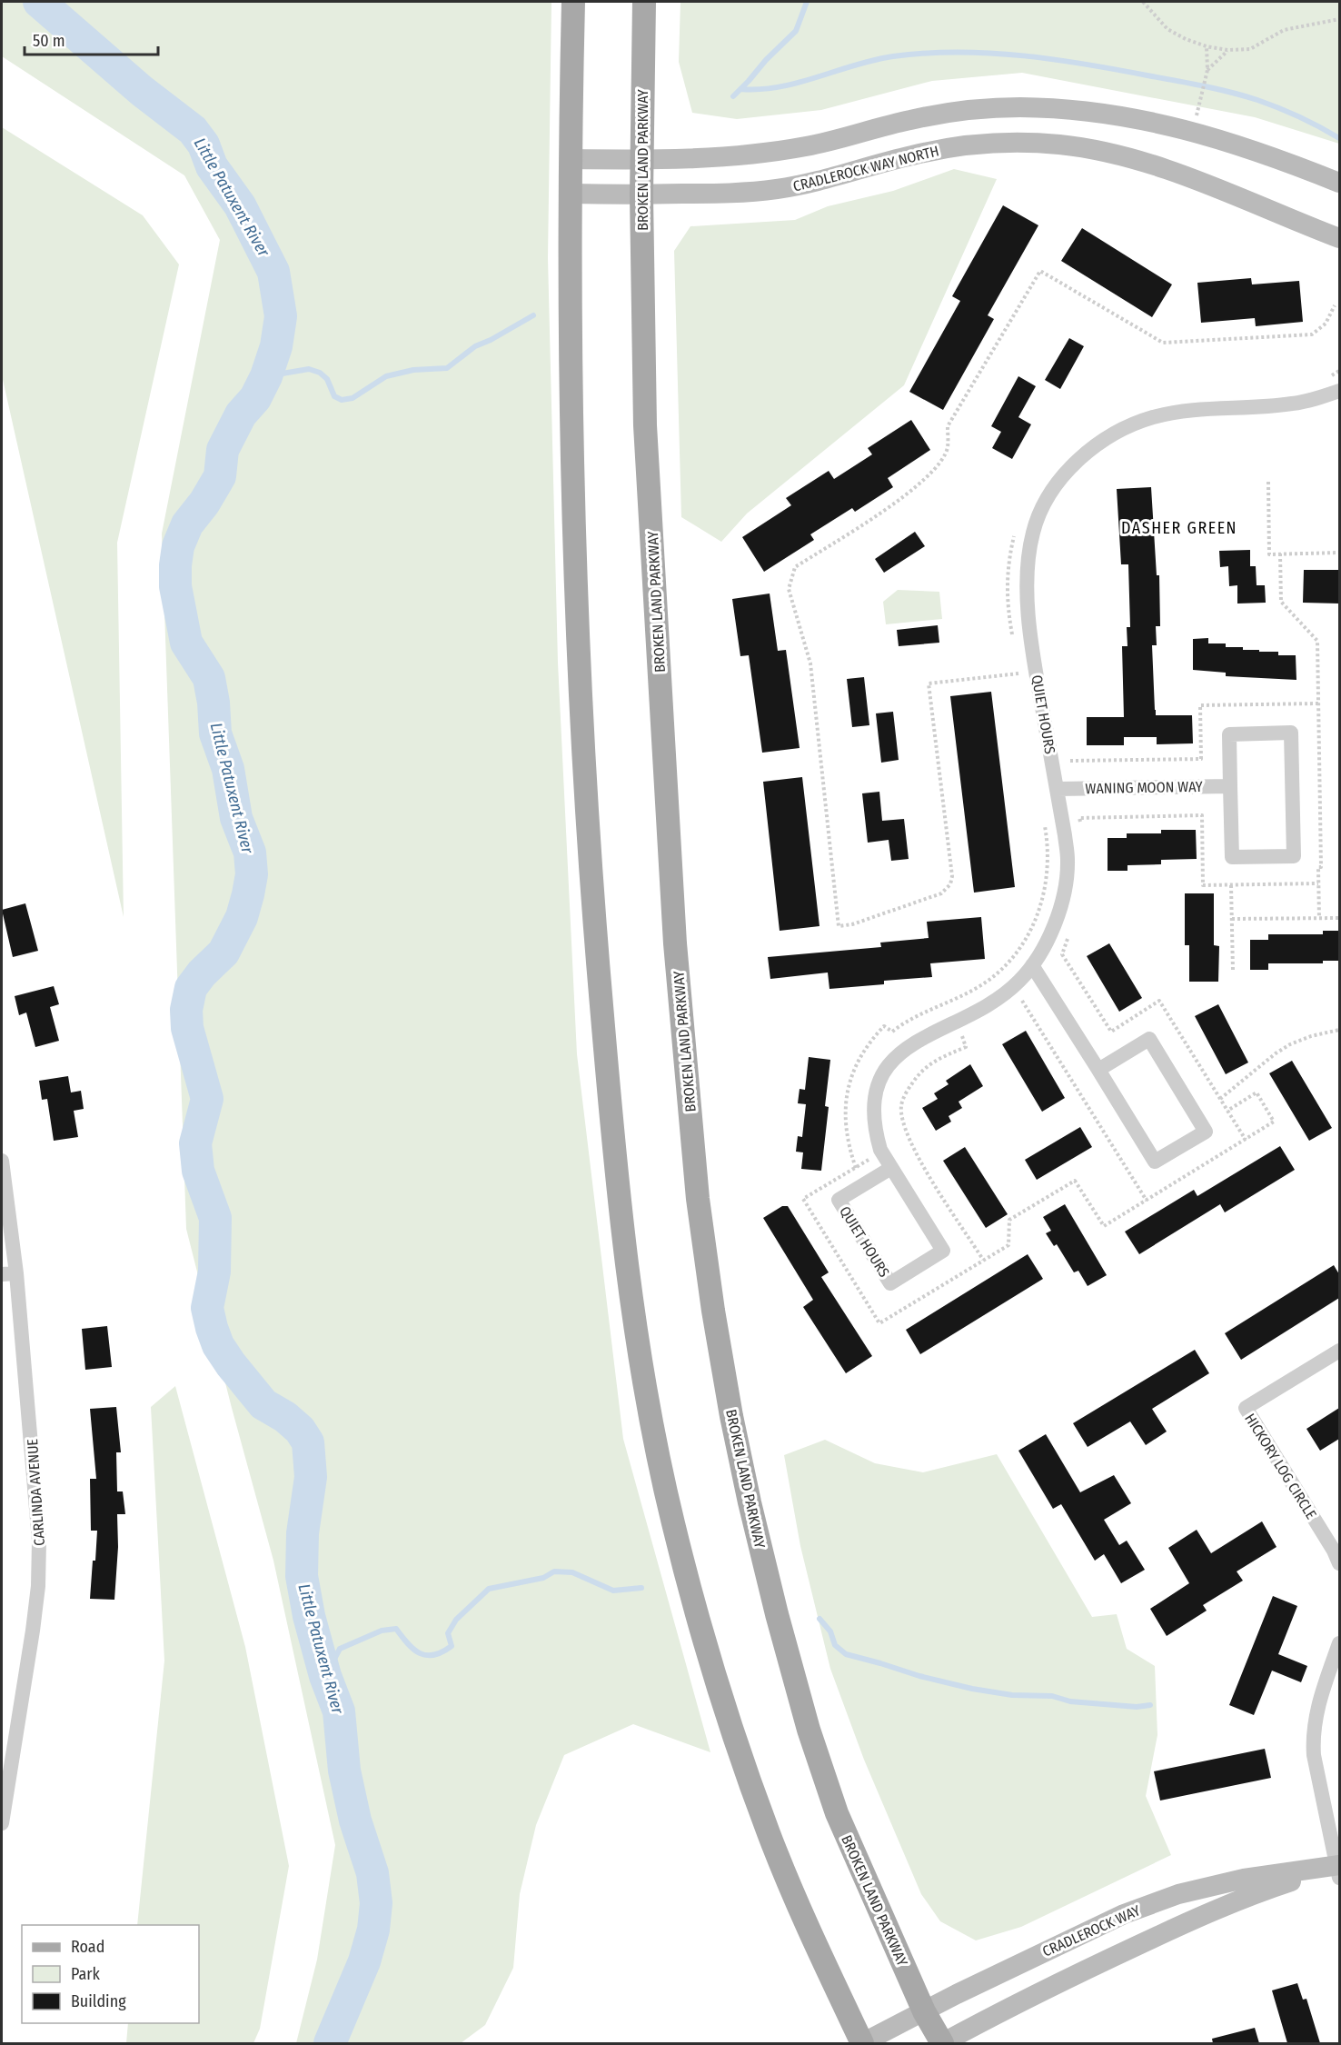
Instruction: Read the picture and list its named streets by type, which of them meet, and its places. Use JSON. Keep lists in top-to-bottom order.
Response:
{
  "streets": {
    "main road": ["BROKEN LAND PARKWAY"],
    "street": [
      "CRADLEROCK WAY NORTH",
      "QUIET HOURS",
      "WANING MOON WAY",
      "HICKORY LOG CIRCLE",
      "CARLINDA AVENUE",
      "CRADLEROCK WAY"
    ]
  },
  "crossings": [
    ["BROKEN LAND PARKWAY", "CRADLEROCK WAY NORTH"],
    ["BROKEN LAND PARKWAY", "CRADLEROCK WAY"],
    ["QUIET HOURS", "WANING MOON WAY"]
  ],
  "districts": ["DASHER GREEN"],
  "water": ["Little Patuxent River"],
  "legend": ["Road", "Park", "Building"],
  "scale_bar": "50 m"
}
